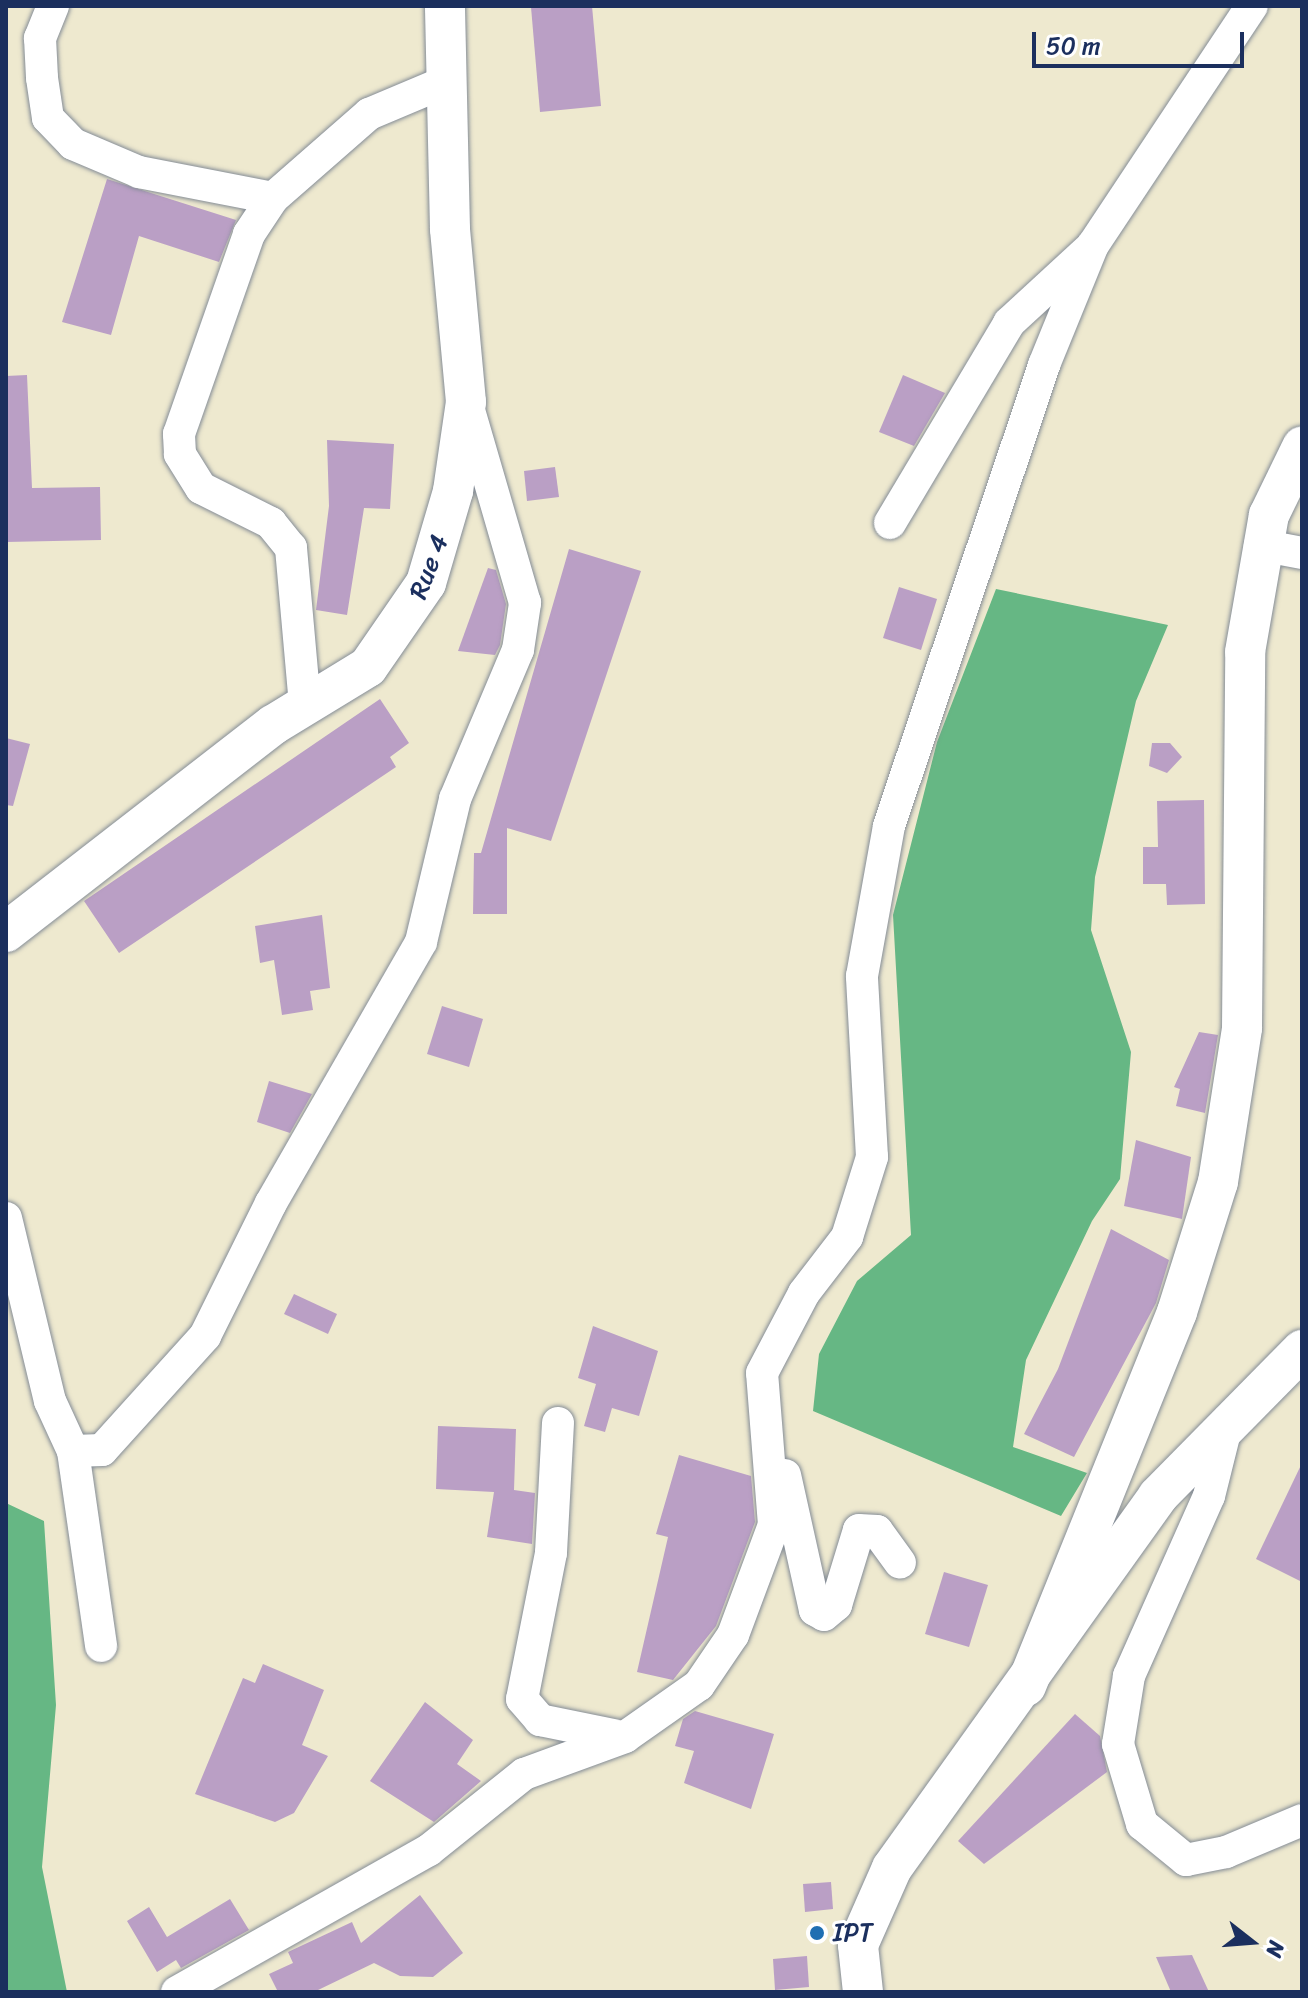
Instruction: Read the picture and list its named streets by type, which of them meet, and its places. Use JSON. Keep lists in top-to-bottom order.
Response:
{
  "streets": {
    "street": ["Rue 4"]
  },
  "places": ["IPT"],
  "scale_bar": "50 m",
  "north": "right"
}
